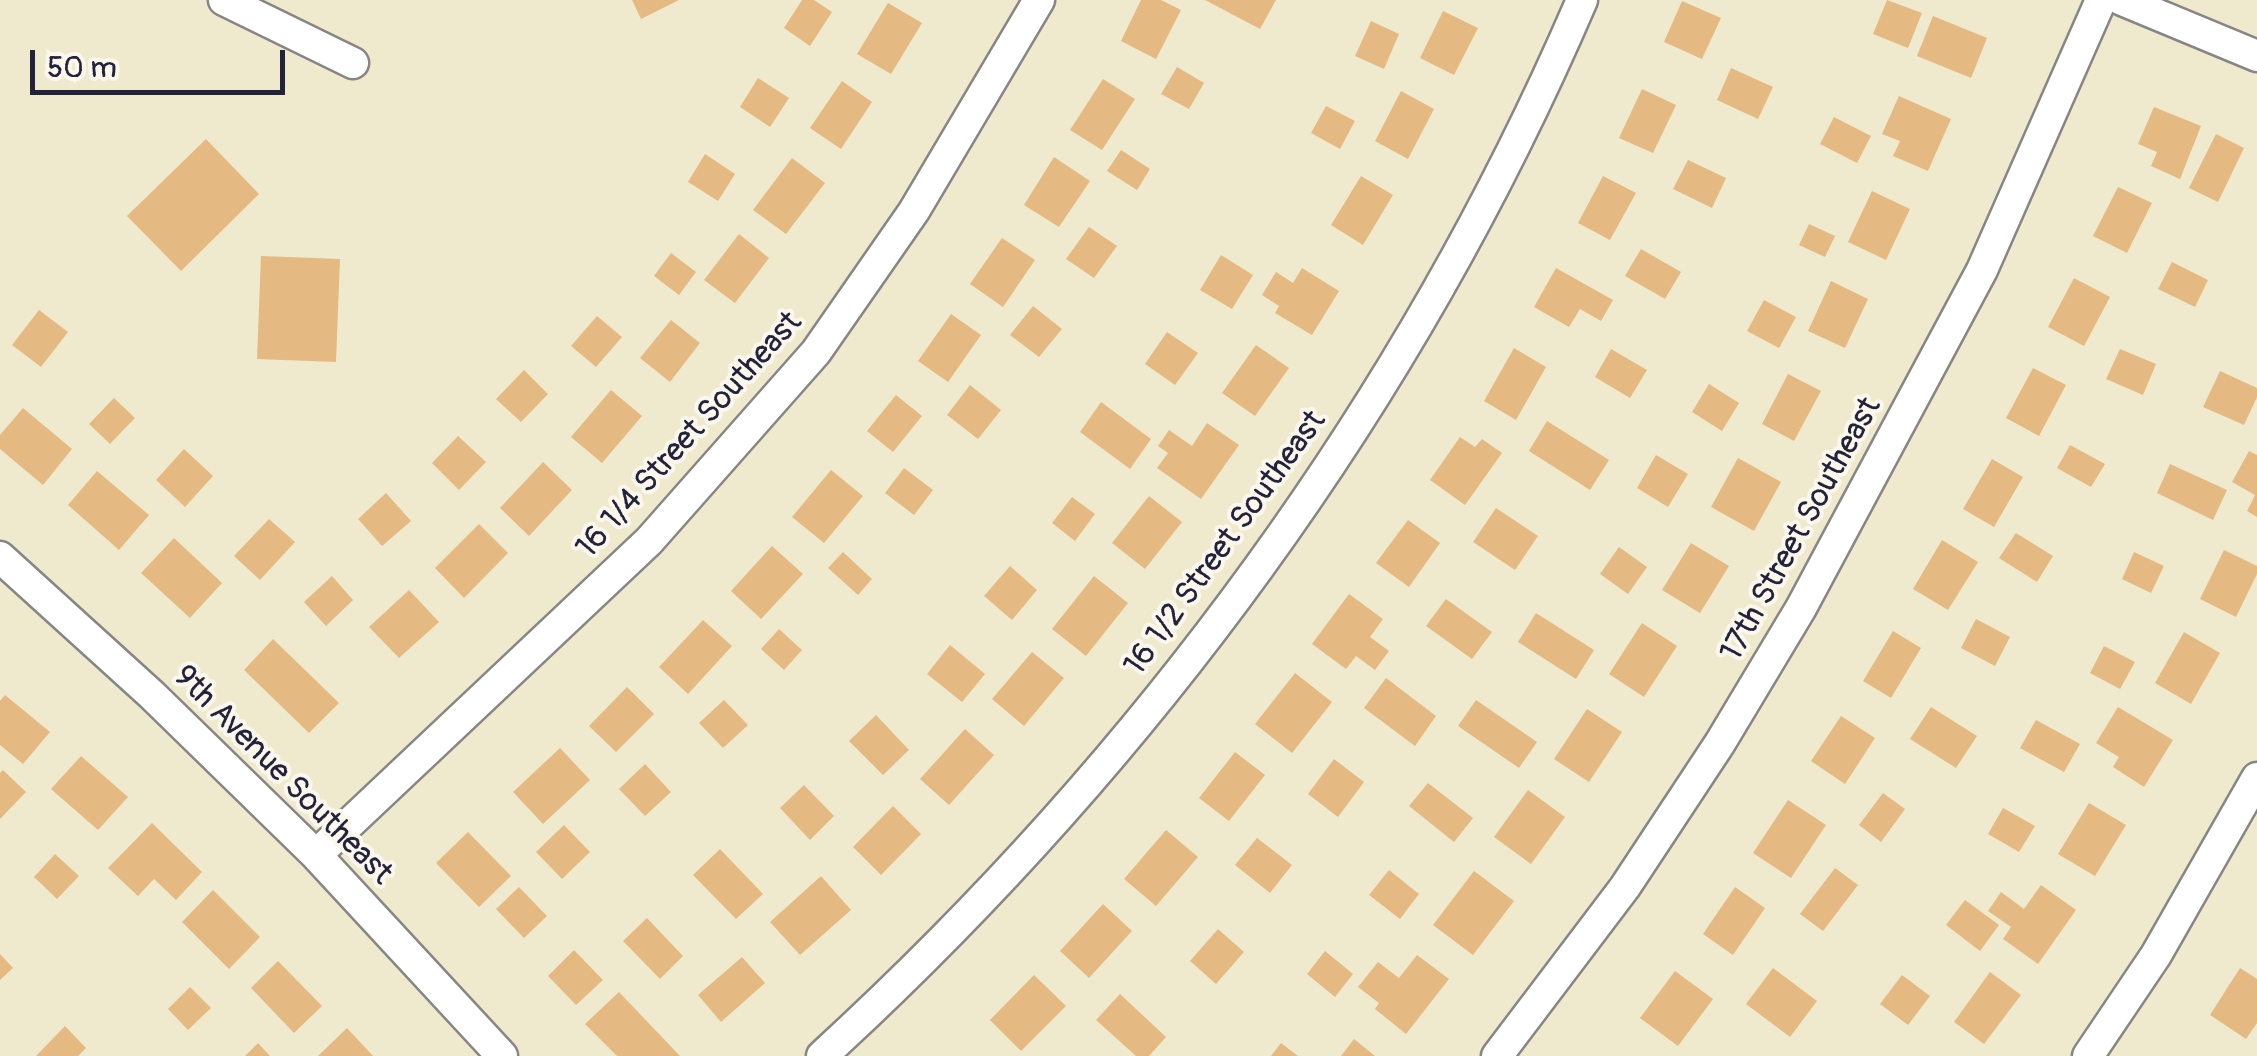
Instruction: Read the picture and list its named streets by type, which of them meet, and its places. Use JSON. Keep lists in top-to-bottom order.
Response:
{
  "streets": {
    "street": [
      "16 1/4 Street Southeast",
      "17th Street Southeast",
      "16 1/2 Street Southeast",
      "9th Avenue Southeast"
    ]
  },
  "crossings": [
    ["16 1/4 Street Southeast", "9th Avenue Southeast"]
  ],
  "scale_bar": "50 m"
}
